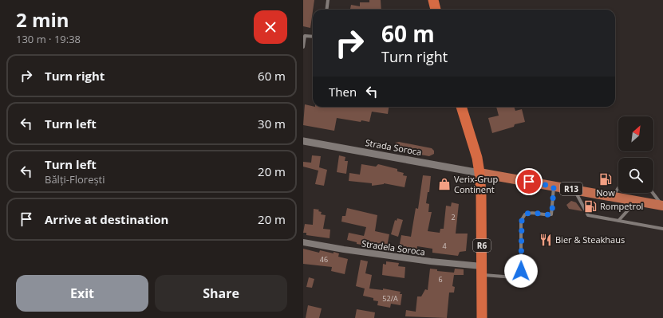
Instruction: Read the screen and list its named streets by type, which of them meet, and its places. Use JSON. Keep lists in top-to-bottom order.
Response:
{
  "streets": {
    "highway": ["R6"],
    "main road": ["R13"],
    "street": ["Strada Soroca", "Stradela Sorocа"]
  },
  "crossings": [
    ["Strada Soroca", "R13"],
    ["Strada Soroca", "R6"],
    ["R13", "R6"],
    ["R6", "Stradela Sorocа"]
  ],
  "places": {
    "fuel station": ["Now", "Rompetrol"],
    "shop": ["Verix-Grup Continent"],
    "restaurant": ["Bier & Steakhaus"]
  },
  "house_numbers": [
    "2",
    "4",
    "46",
    "6",
    "52/A"
  ],
  "north": "top right",
  "page": {
    "heading": ["2 min", "130 m · 19:38"],
    "turn": ["60 m", "Turn right"],
    "list": [
      {
        "name": "Turn right",
        "value": "60 m"
      },
      {
        "name": "Turn left",
        "value": "30 m"
      },
      {
        "name": "Turn left",
        "note": "Bălți-Florești",
        "value": "20 m"
      },
      {
        "name": "Arrive at destination",
        "value": "20 m"
      }
    ],
    "then": "Then",
    "buttons": ["Exit", "Share"]
  }
}
